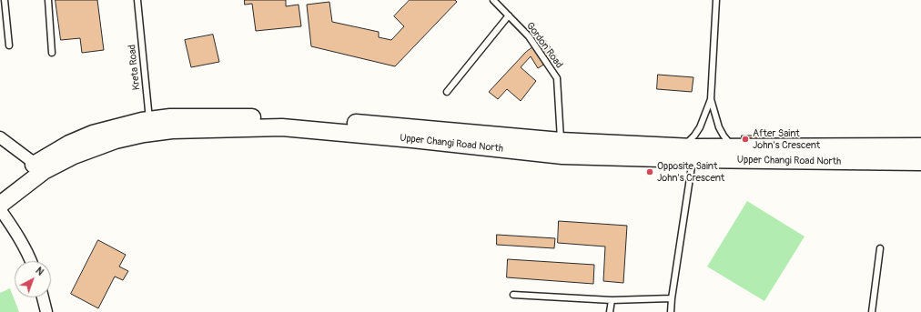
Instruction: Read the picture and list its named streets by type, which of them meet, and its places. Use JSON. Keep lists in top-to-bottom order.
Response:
{
  "streets": {
    "street": ["Upper Changi Road North"],
    "lane": ["Gordon Road", "Kreta Road"]
  },
  "crossings": [
    ["Gordon Road", "Upper Changi Road North"],
    ["Kreta Road", "Upper Changi Road North"]
  ],
  "places": ["After Saint John's Crescent", "Opposite Saint John's Crescent"],
  "north": "top right"
}
